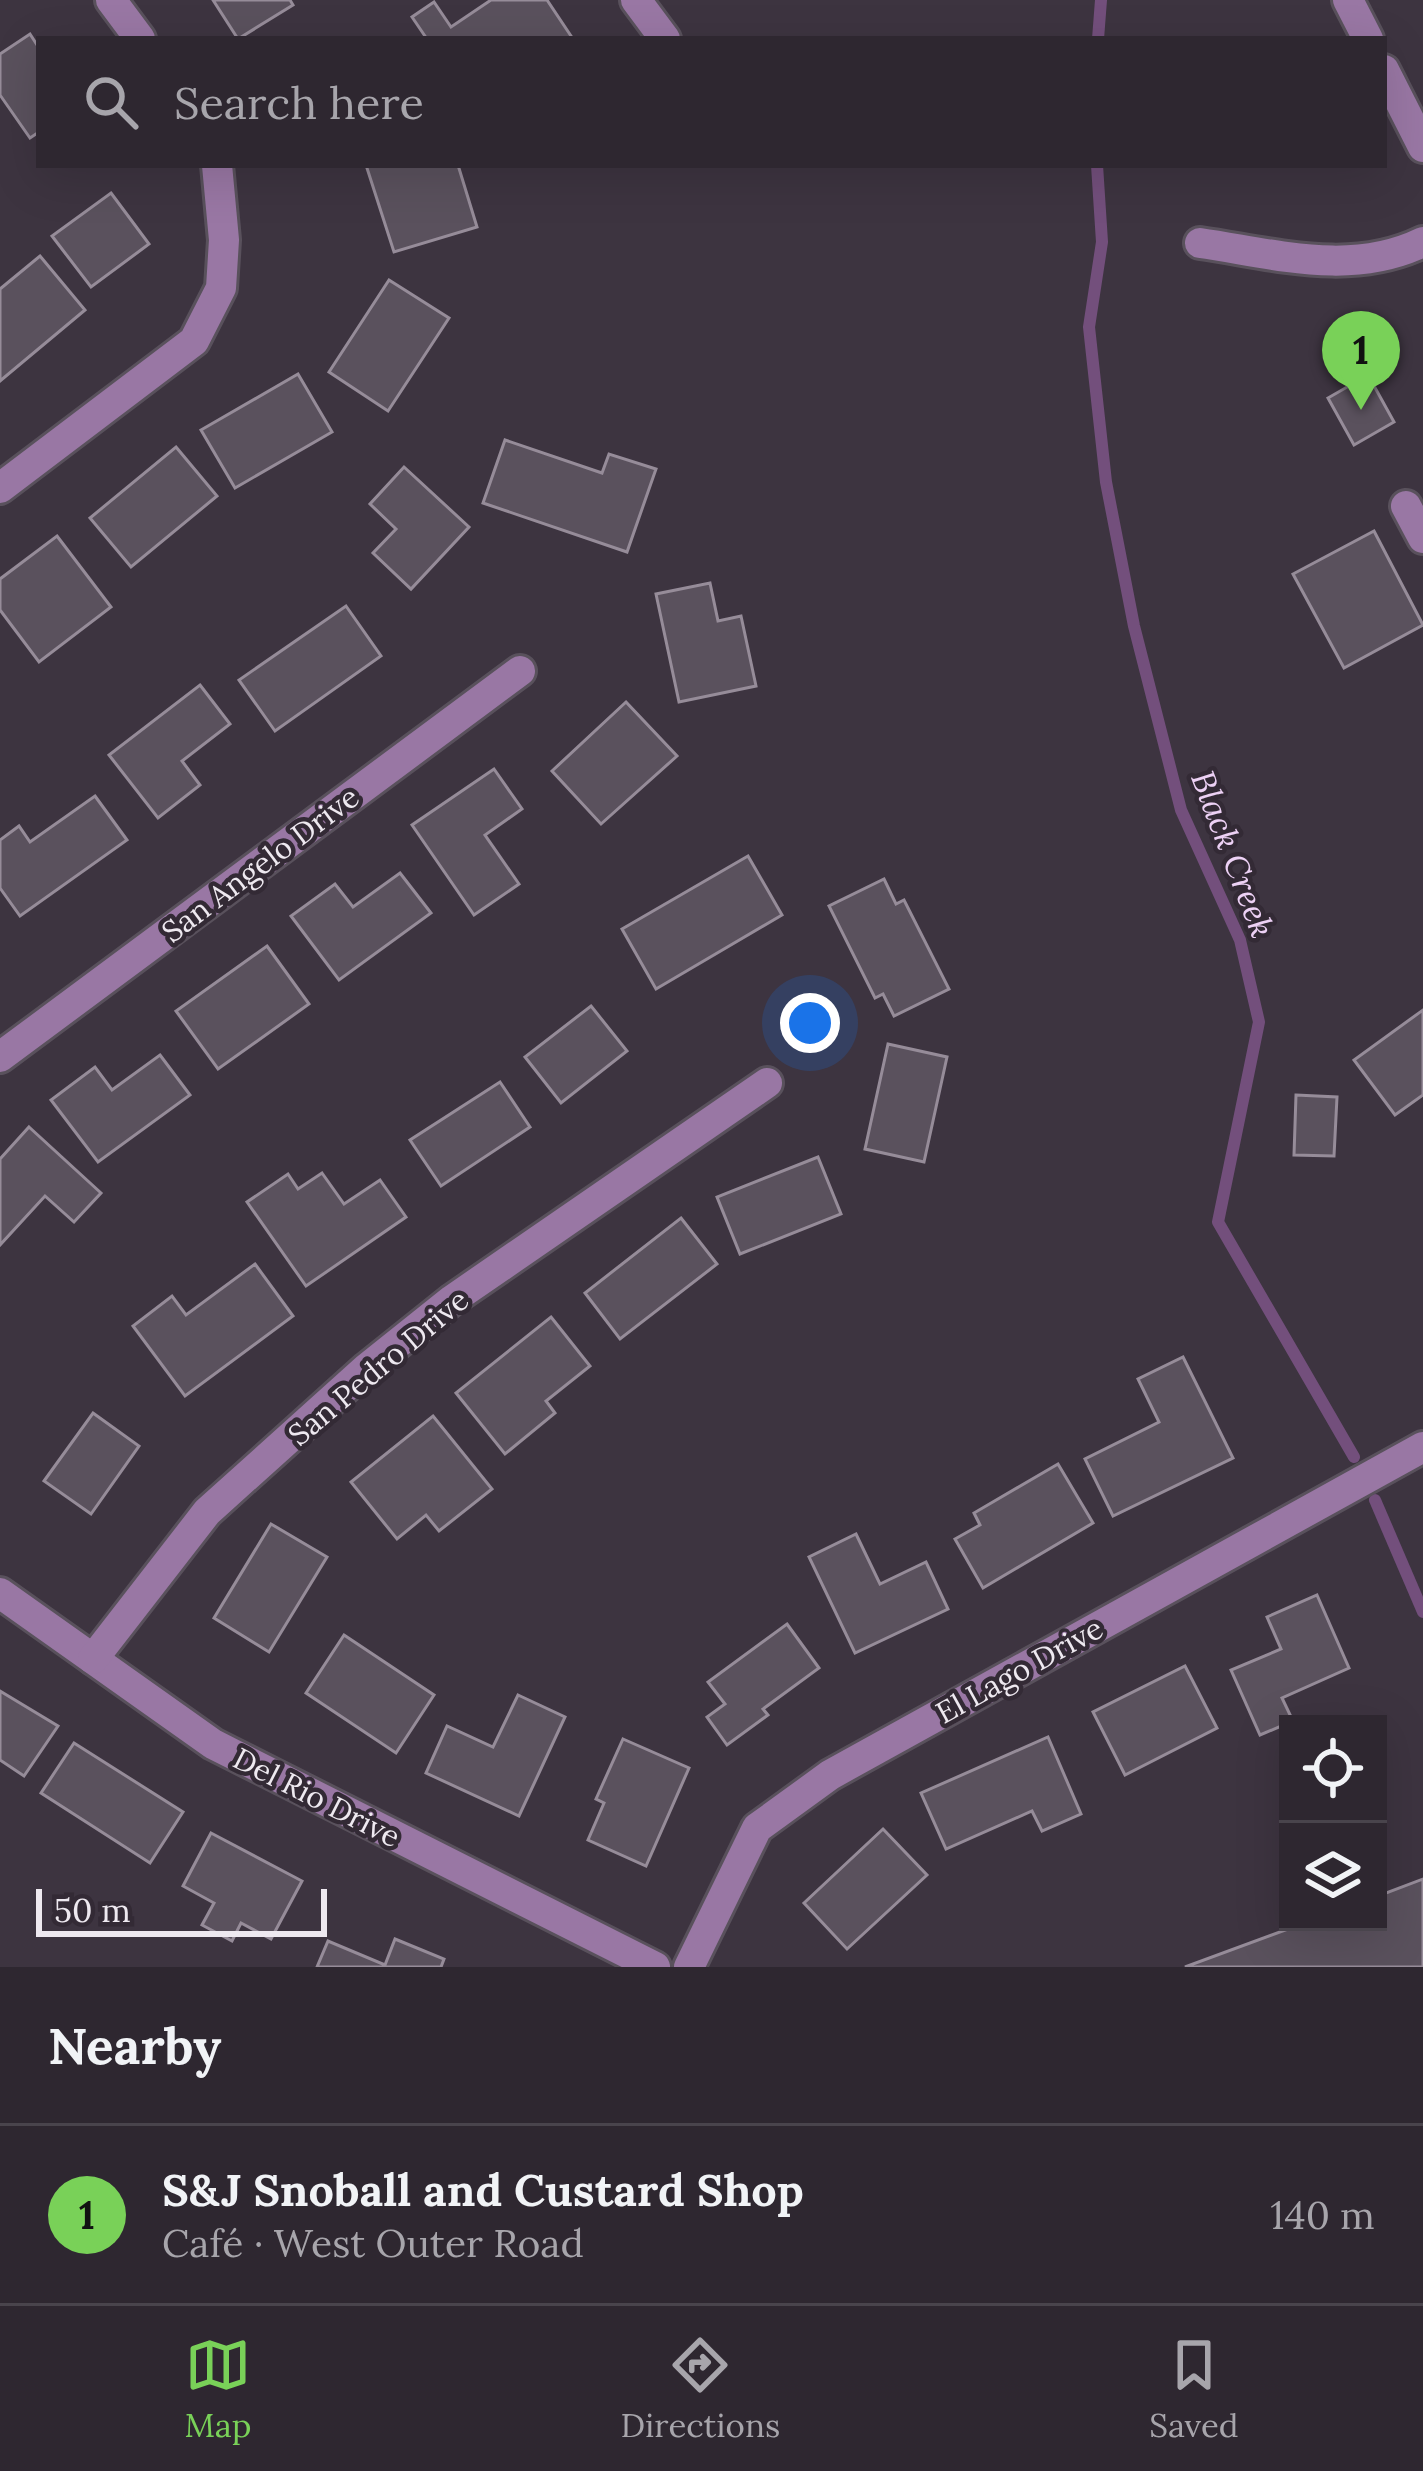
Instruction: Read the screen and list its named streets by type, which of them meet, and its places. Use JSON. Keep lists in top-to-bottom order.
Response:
{
  "streets": {
    "street": [
      "San Angelo Drive",
      "San Pedro Drive",
      "El Lago Drive",
      "Del Rio Drive"
    ]
  },
  "crossings": [
    ["San Pedro Drive", "Del Rio Drive"]
  ],
  "water": ["Black Creek"],
  "scale_bar": "50 m",
  "page": {
    "search": "Search here",
    "pins": "1",
    "scale": "50 m",
    "heading": "Nearby",
    "list": [
      {
        "mark": "1",
        "name": "S&J Snoball and Custard Shop",
        "note": "Café · West Outer Road",
        "value": "140 m"
      }
    ],
    "nav": ["Map", "Directions", "Saved"]
  }
}
